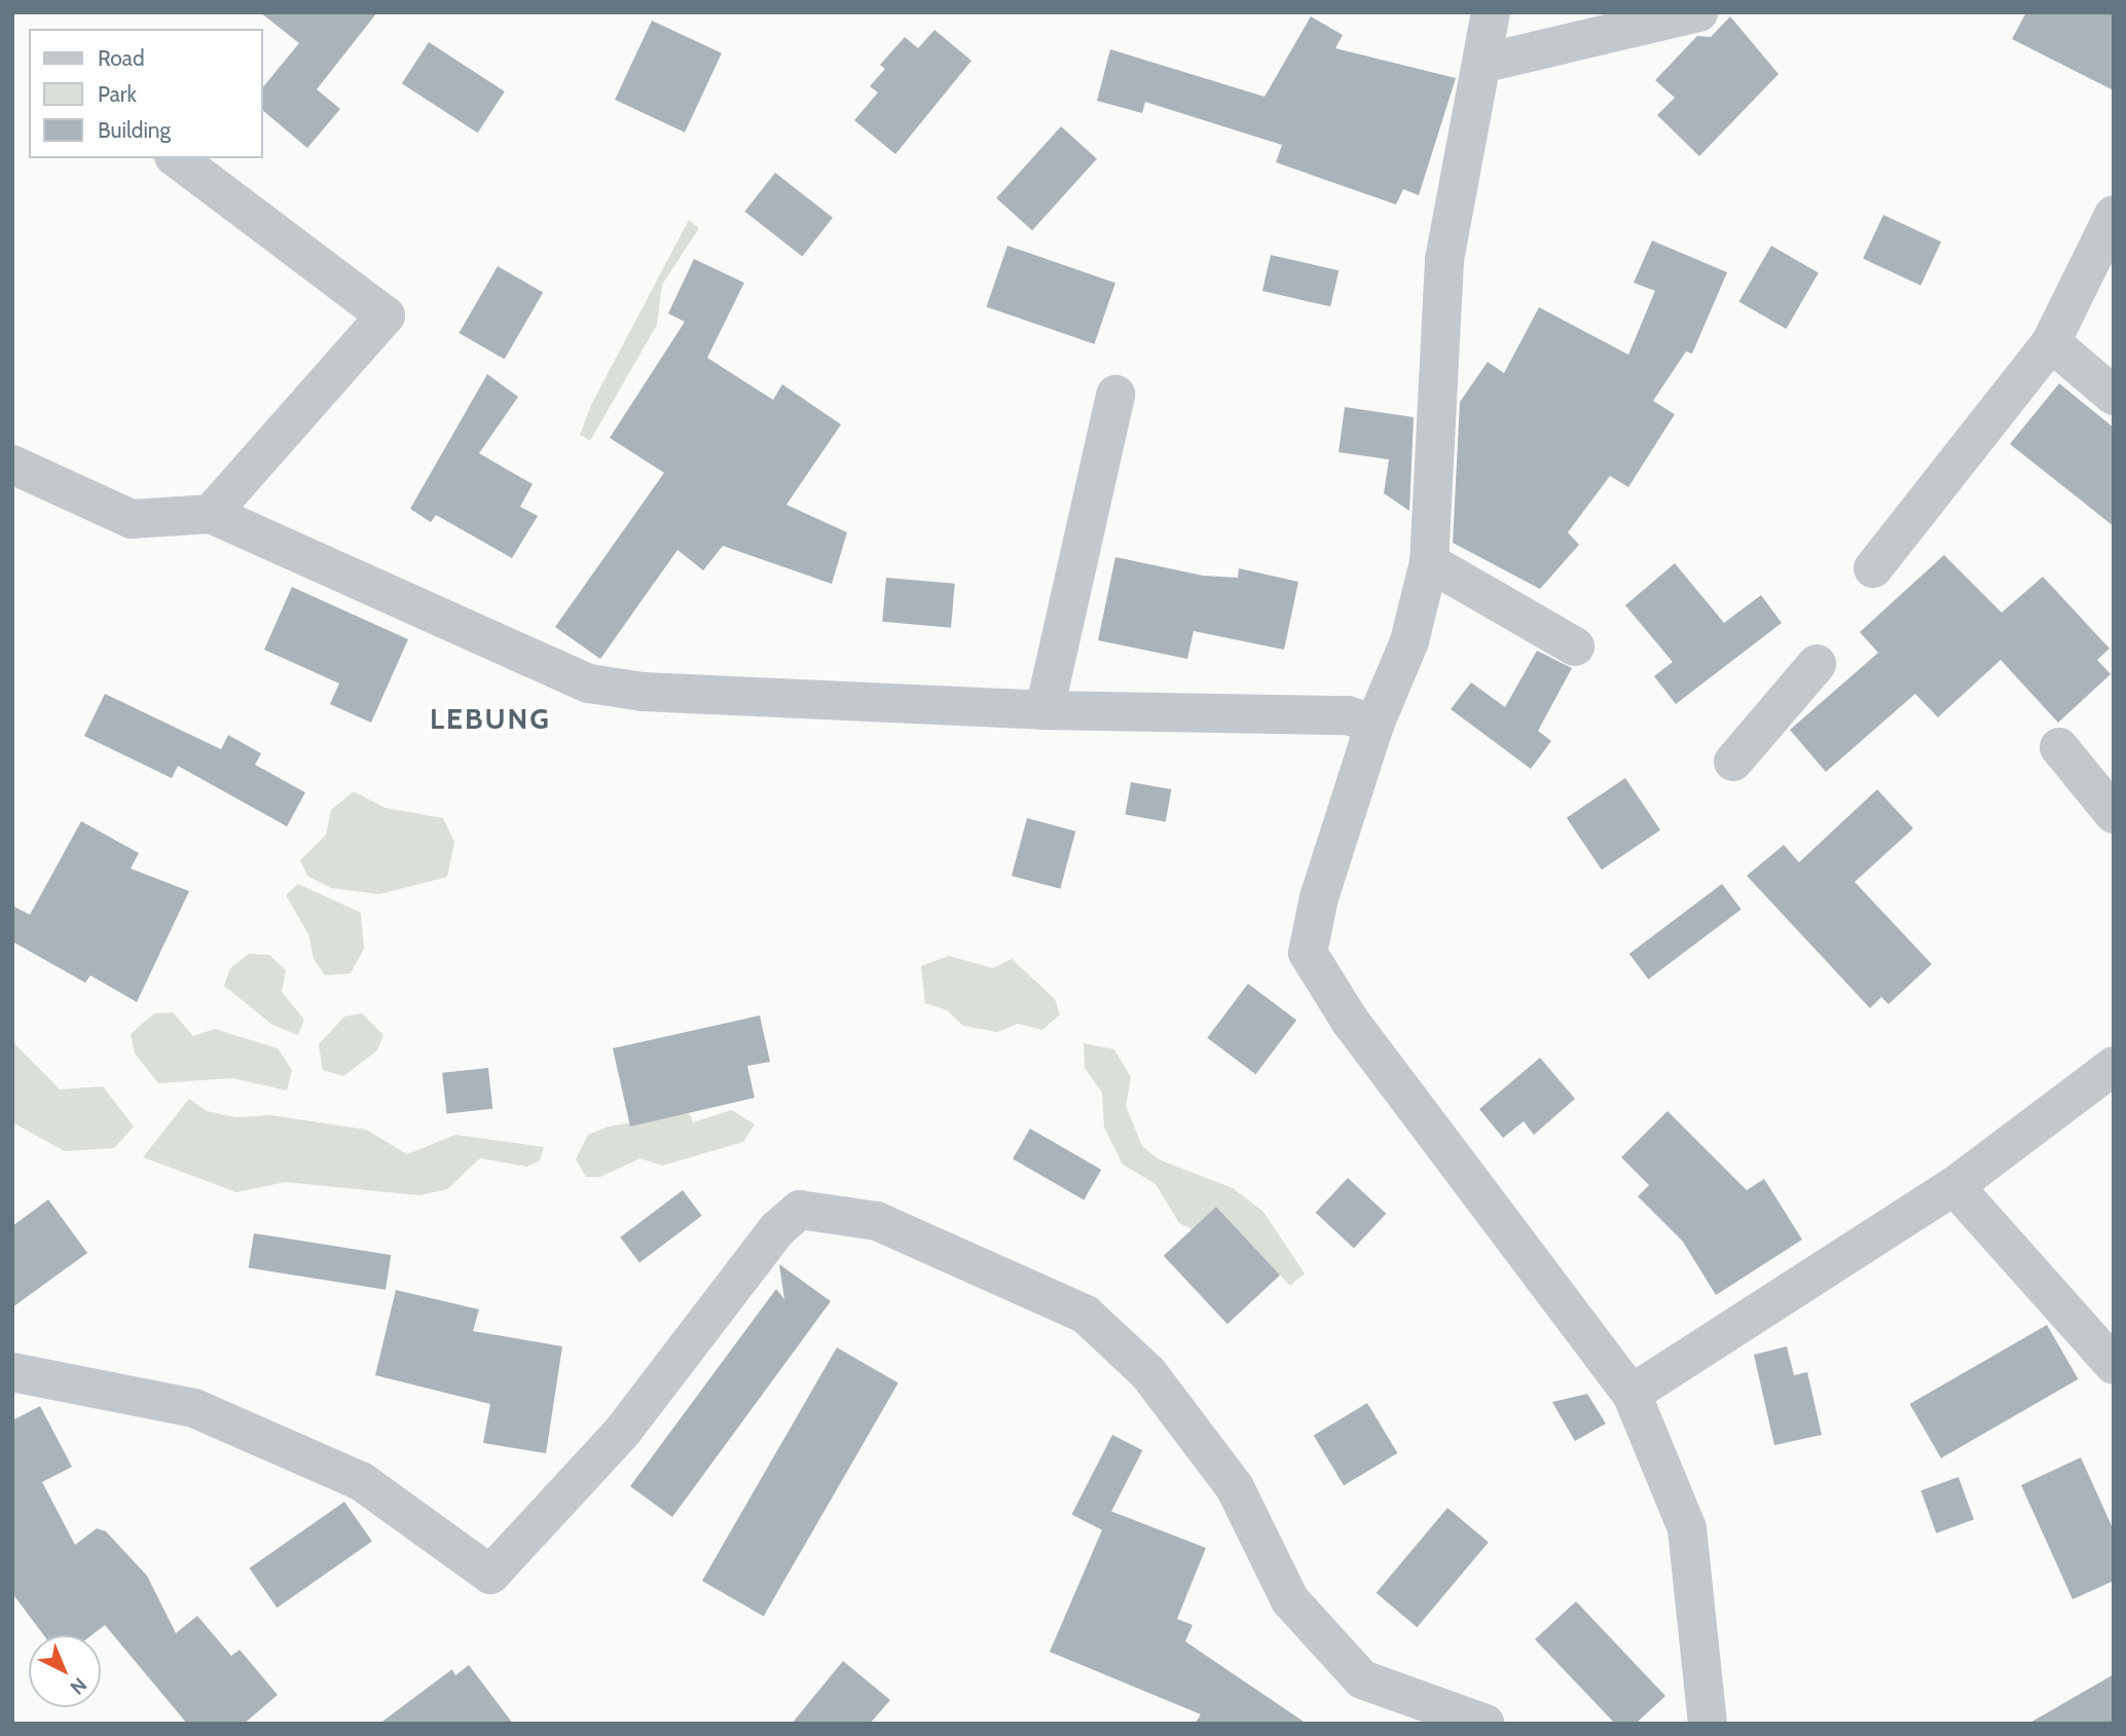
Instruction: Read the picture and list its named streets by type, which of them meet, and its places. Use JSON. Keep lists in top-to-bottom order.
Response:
{
  "districts": ["LEBUNG"],
  "legend": ["Road", "Park", "Building"],
  "north": "bottom right"
}
